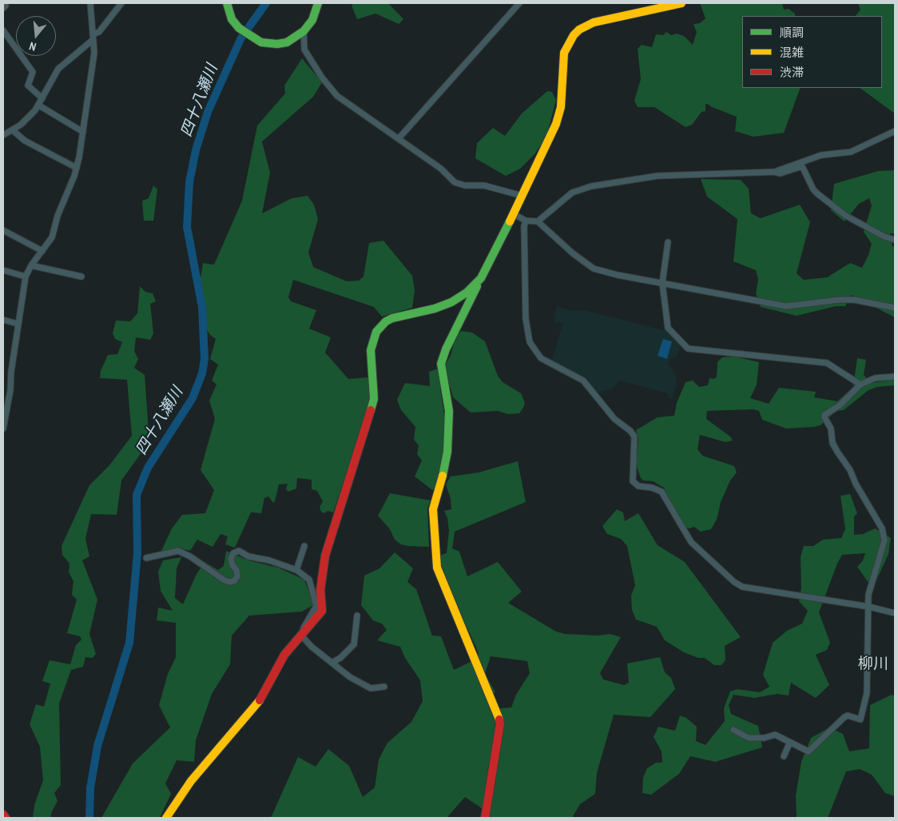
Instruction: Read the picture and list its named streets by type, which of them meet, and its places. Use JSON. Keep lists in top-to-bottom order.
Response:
{
  "districts": ["柳川"],
  "water": ["四十八瀬川"],
  "legend": ["順調", "混雑", "渋滞"],
  "north": "bottom"
}
